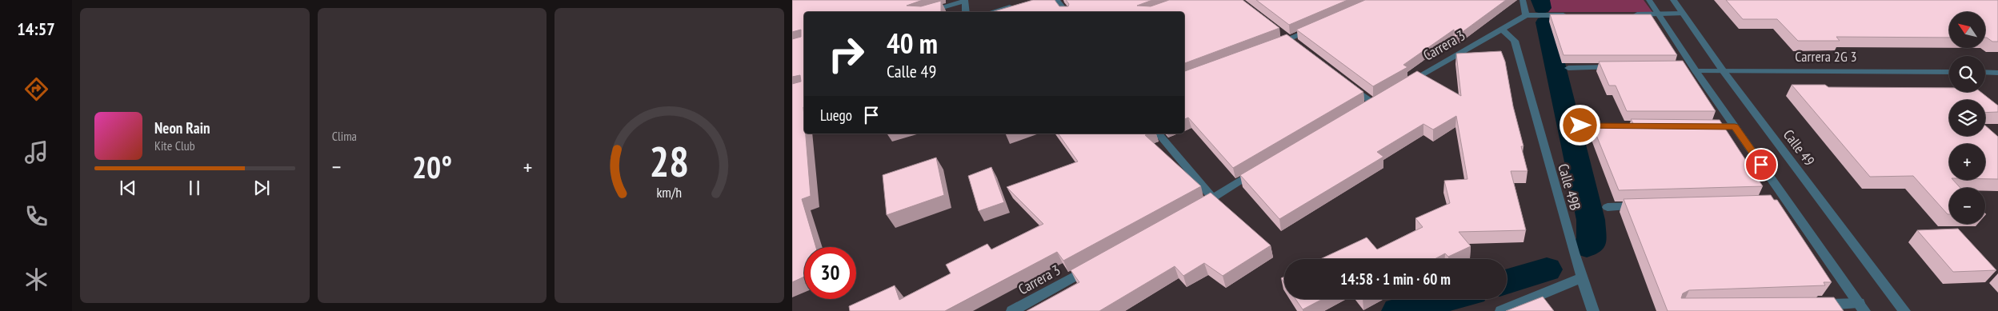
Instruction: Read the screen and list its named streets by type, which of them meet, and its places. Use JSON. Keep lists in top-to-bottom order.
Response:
{
  "streets": {
    "street": [
      "Carrera 3",
      "Carrera 2G 3",
      "Calle 49",
      "Calle 49B"
    ]
  },
  "crossings": [
    ["Carrera 3", "Calle 49B"],
    ["Carrera 2G 3", "Calle 49"]
  ],
  "north": "top left",
  "page": {
    "tabs": "14:57",
    "tile": "Clima",
    "map_buttons": ["+", "−"],
    "turn": ["40 m", "Calle 49"],
    "then": "Luego",
    "song": ["Neon Rain", "Kite Club"],
    "heat": ["−", "20°", "+"],
    "limit": "30",
    "trip": "14:58 · 1 min · 60 m",
    "gauge": ["28", "km/h"]
  }
}
